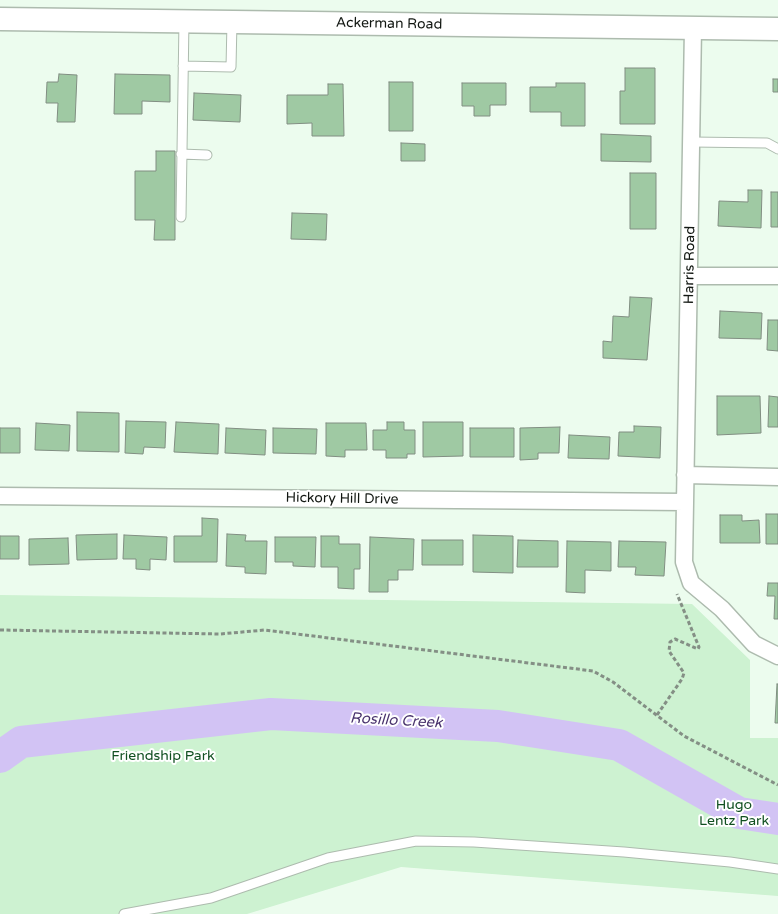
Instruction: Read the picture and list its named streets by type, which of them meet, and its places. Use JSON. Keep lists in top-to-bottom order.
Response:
{
  "streets": {
    "street": ["Ackerman Road", "Harris Road", "Hickory Hill Drive"]
  },
  "crossings": [
    ["Ackerman Road", "Harris Road"],
    ["Harris Road", "Hickory Hill Drive"]
  ],
  "water": ["Rosillo Creek"],
  "parks": ["Friendship Park", "Hugo Lentz Park"]
}
